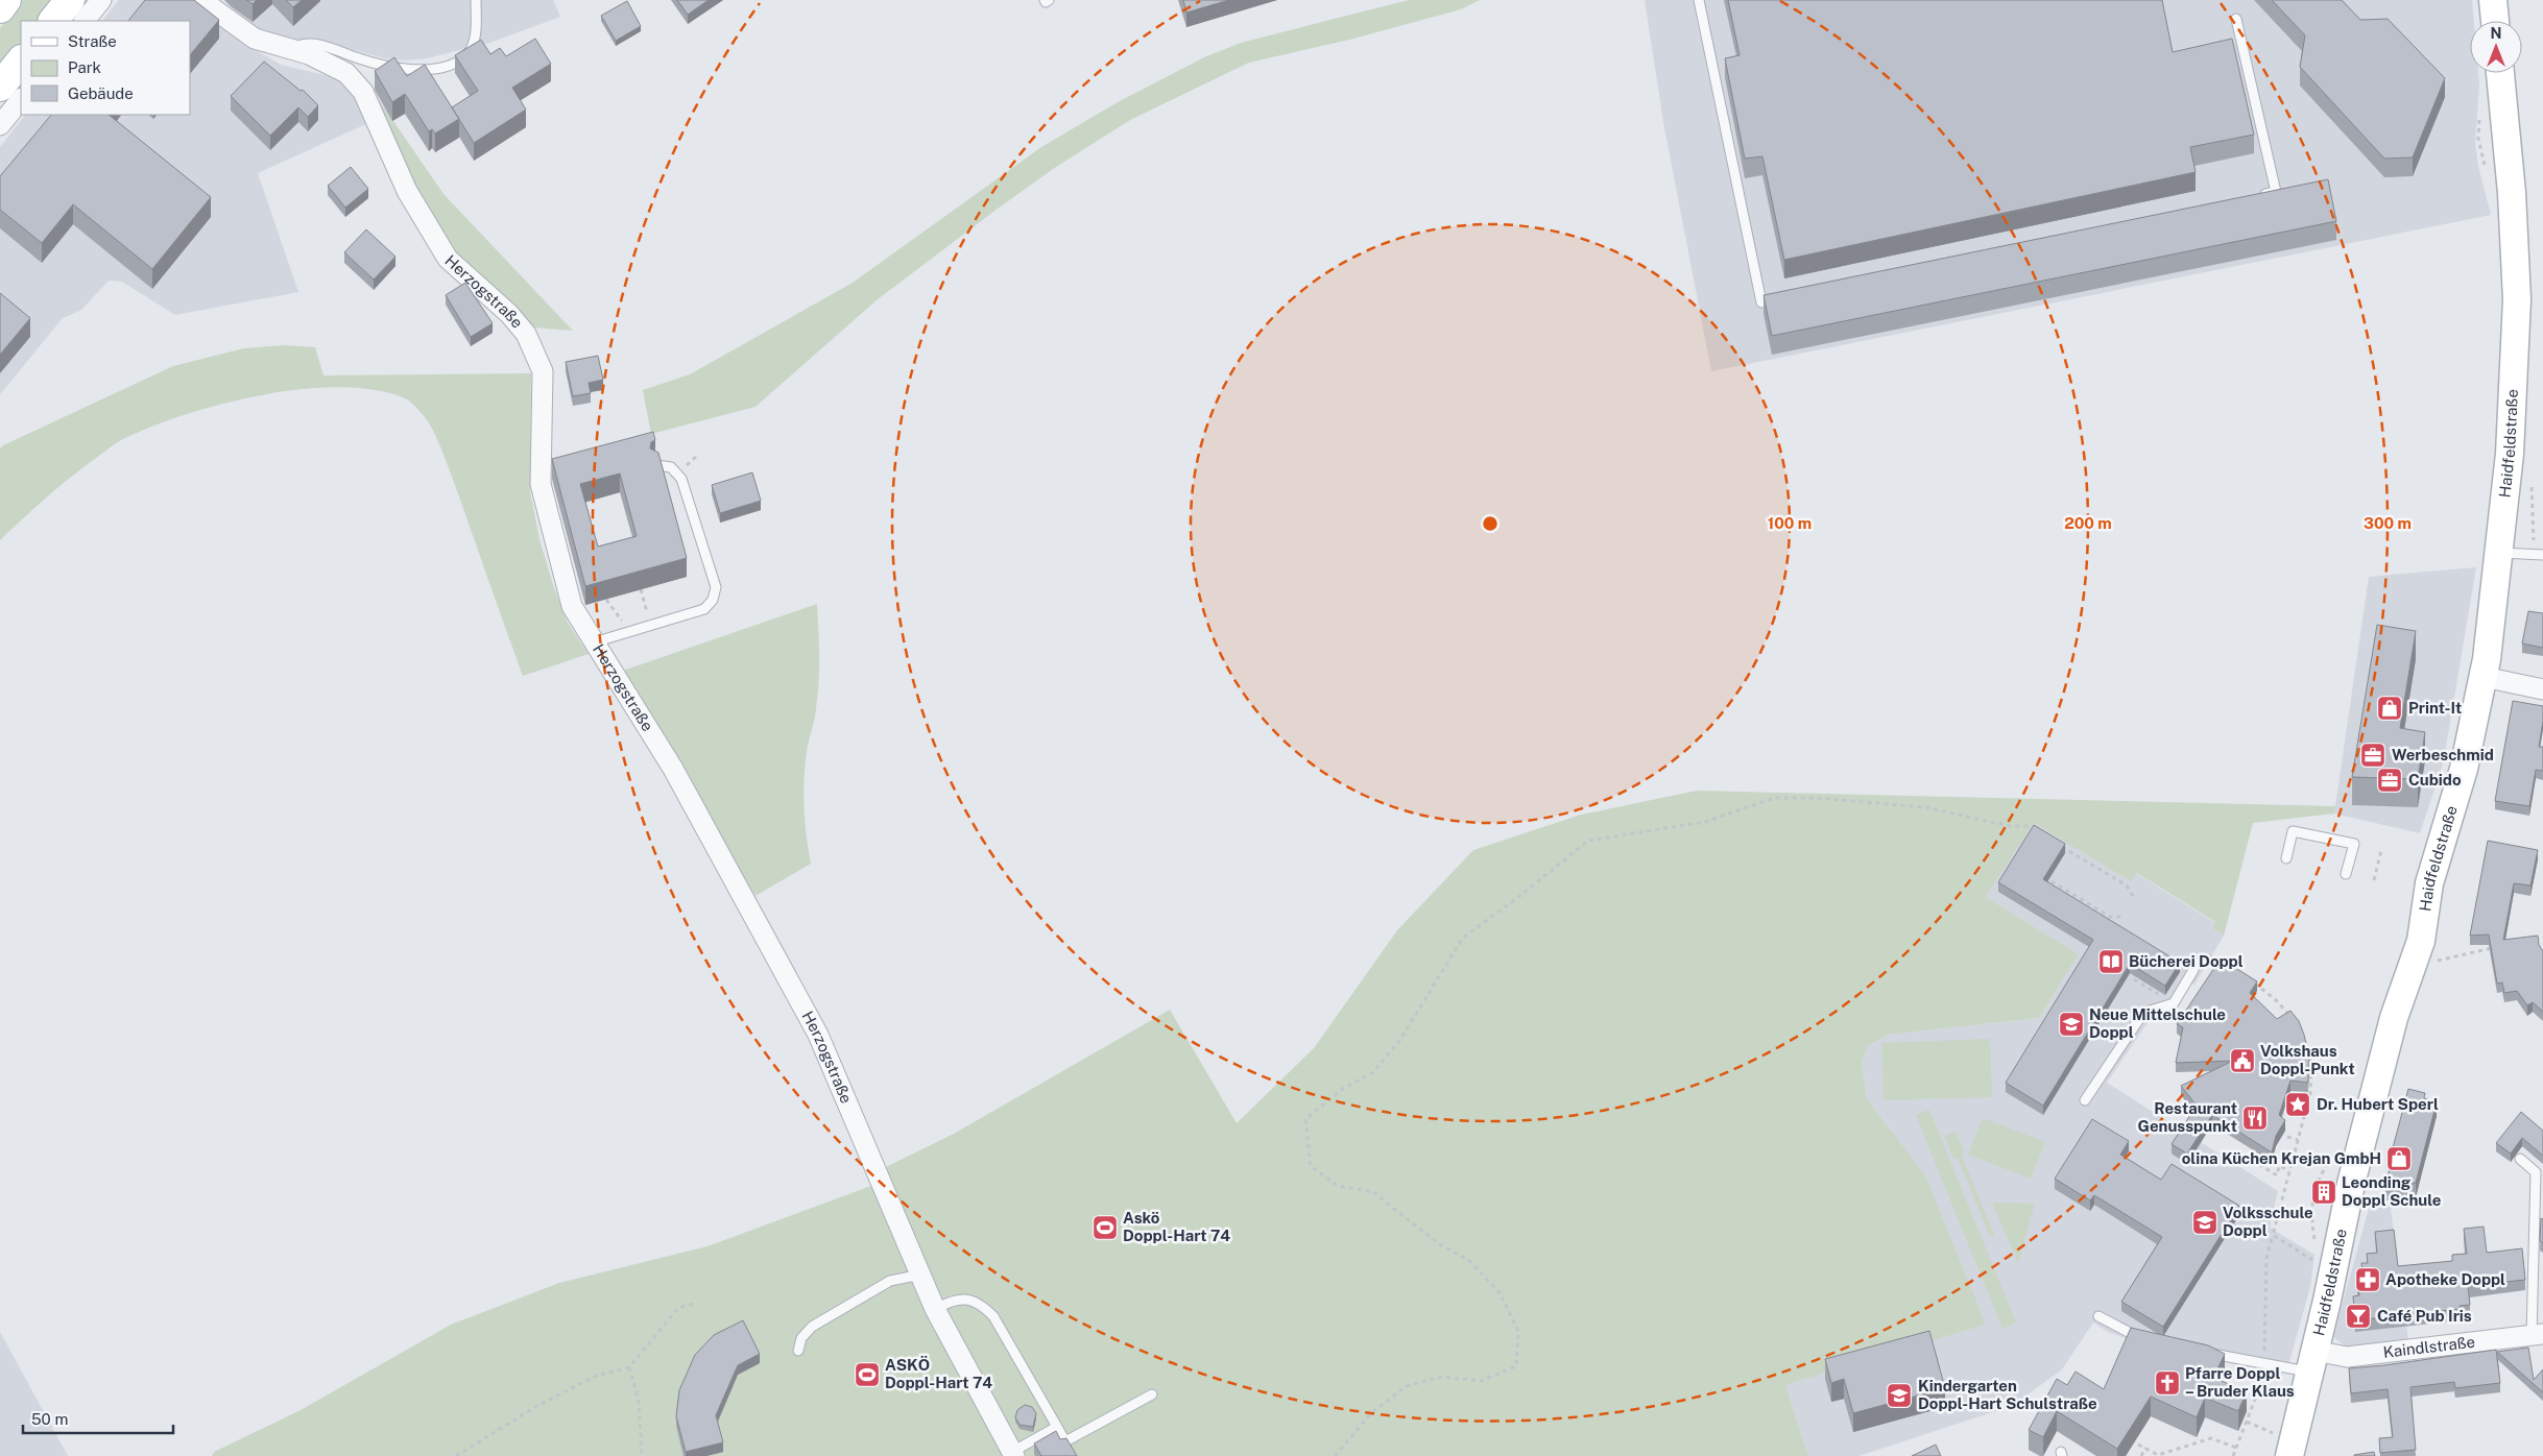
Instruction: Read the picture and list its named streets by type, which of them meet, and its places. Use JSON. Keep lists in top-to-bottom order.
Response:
{
  "streets": {
    "street": ["Herzogstraße", "Haidfeldstraße", "Kaindlstraße"]
  },
  "crossings": [
    ["Haidfeldstraße", "Kaindlstraße"]
  ],
  "places": {
    "shop": ["Print-It", "olina Küchen Krejan GmbH"],
    "office": ["Werbeschmid", "Cubido"],
    "library": ["Bücherei Doppl"],
    "school or university": ["Neue Mittelschule Doppl", "Volksschule Doppl", "Kindergarten Doppl-Hart Schulstraße"],
    "public building": ["Volkshaus Doppl-Punkt"],
    "place": ["Dr. Hubert Sperl"],
    "restaurant": ["Restaurant Genusspunkt"],
    "building": ["Leonding Doppl Schule"],
    "sports": ["Askö Doppl-Hart 74", "ASKÖ Doppl-Hart 74"],
    "pharmacy": ["Apotheke Doppl"],
    "bar": ["Café Pub Iris"],
    "church": ["Pfarre Doppl – Bruder Klaus"]
  },
  "legend": ["Straße", "Park", "Gebäude"],
  "scale_bar": "50 m",
  "north": "top",
  "rings": ["100 m", "200 m", "300 m"]
}
